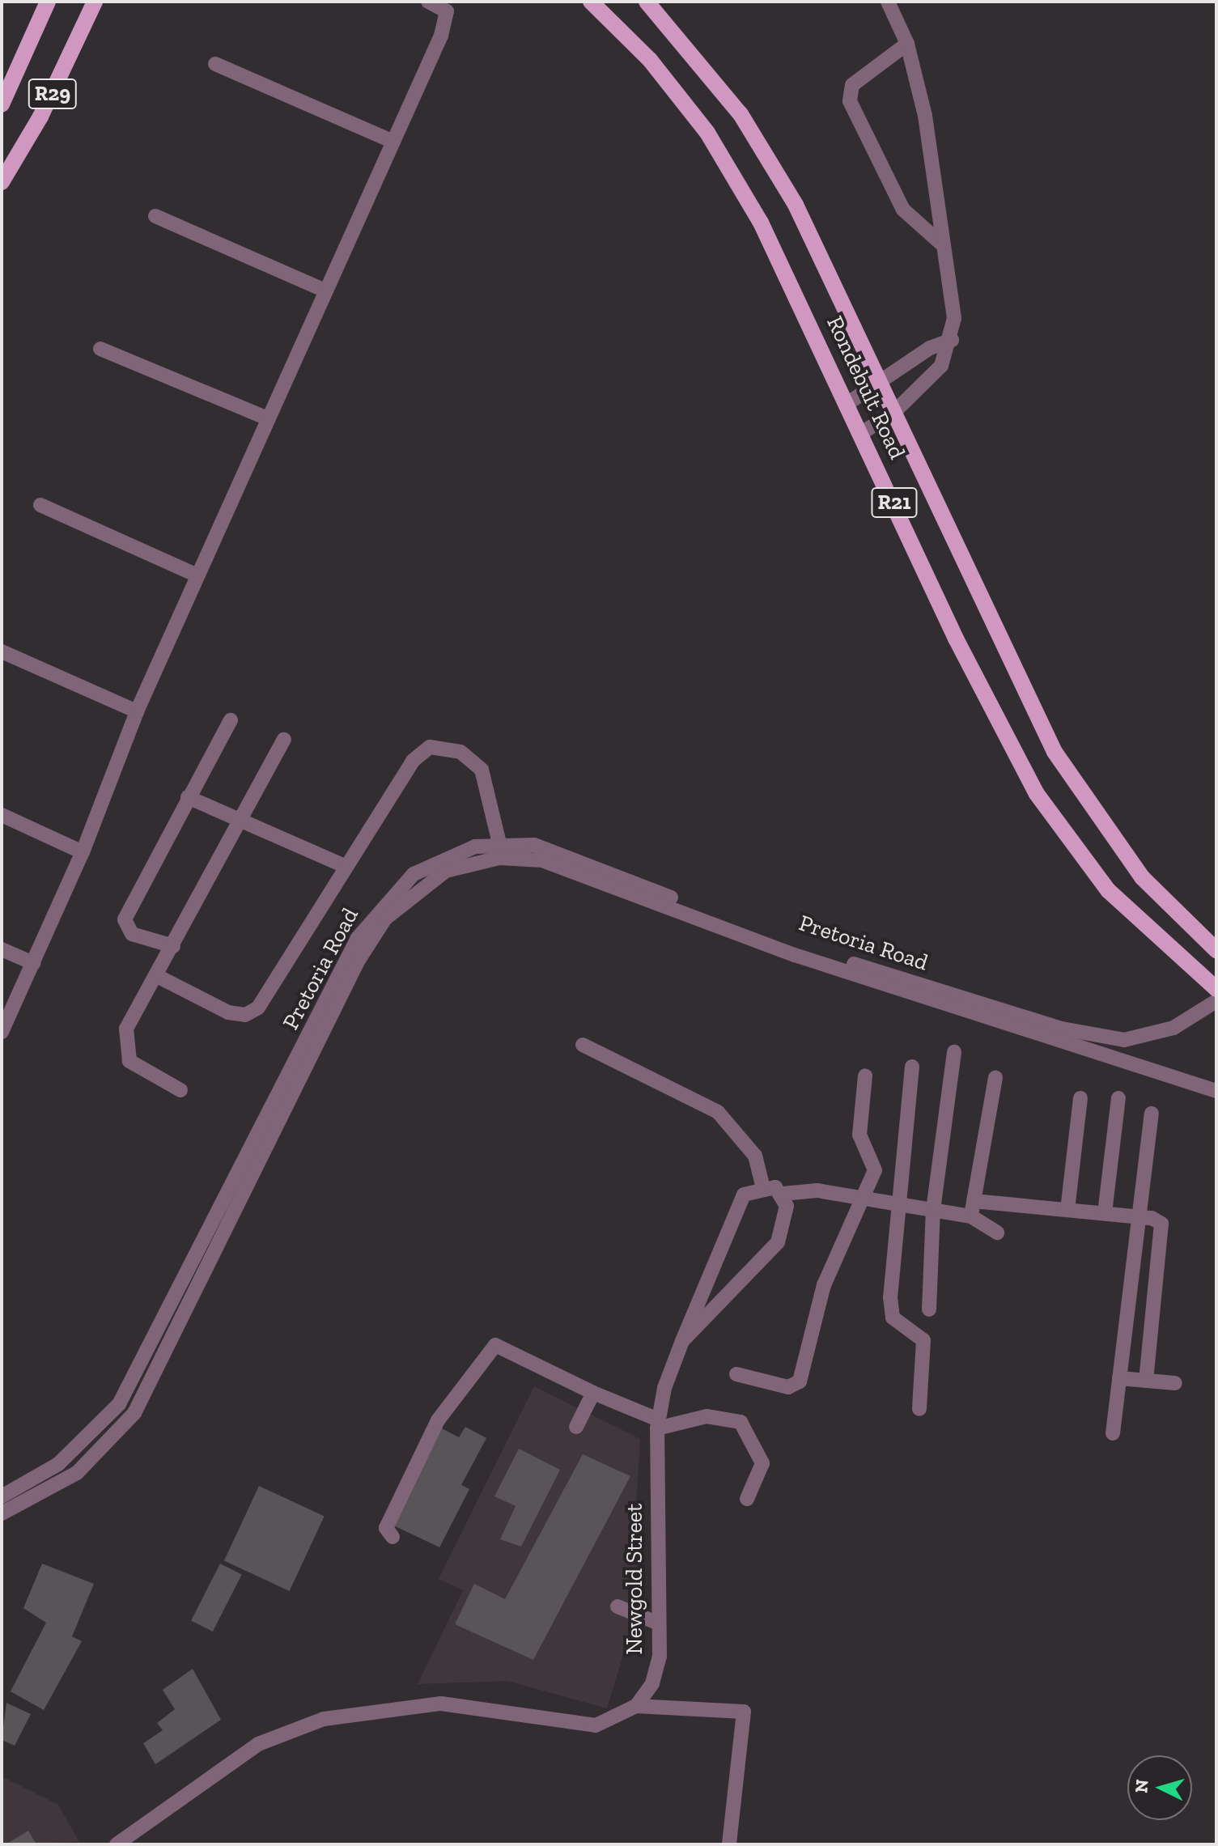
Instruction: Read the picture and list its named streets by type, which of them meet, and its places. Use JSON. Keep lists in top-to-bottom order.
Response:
{
  "streets": {
    "main road": ["R29", "Rondebult Road", "R21"],
    "street": ["Pretoria Road", "Newgold Street"]
  },
  "north": "left"
}
